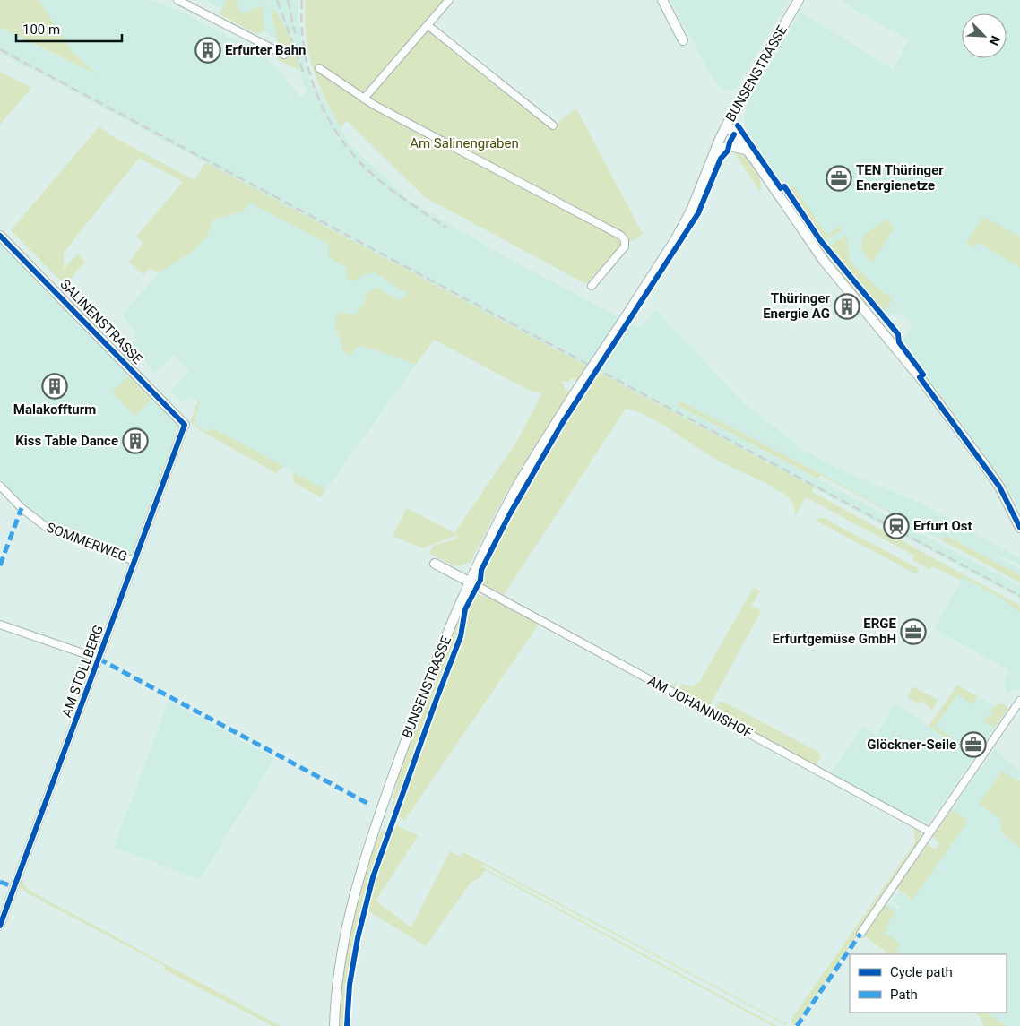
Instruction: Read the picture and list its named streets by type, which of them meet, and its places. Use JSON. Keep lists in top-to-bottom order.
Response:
{
  "streets": {
    "main road": ["BUNSENSTRASSE", "SALINENSTRASSE"],
    "street": ["SOMMERWEG", "AM STOLLBERG", "AM JOHANNISHOF"]
  },
  "crossings": [
    ["BUNSENSTRASSE", "AM JOHANNISHOF"],
    ["SALINENSTRASSE", "AM STOLLBERG"],
    ["SOMMERWEG", "AM STOLLBERG"]
  ],
  "parks": ["Am Salinengraben"],
  "places": {
    "building": [
      "Erfurter Bahn",
      "Thüringer Energie AG",
      "Malakoffturm",
      "Kiss Table Dance"
    ],
    "office": ["TEN Thüringer Energienetze", "ERGE Erfurtgemüse GmbH", "Glöckner-Seile"],
    "station": ["Erfurt Ost"]
  },
  "legend": ["Cycle path", "Path"],
  "scale_bar": "100 m",
  "north": "bottom right"
}
